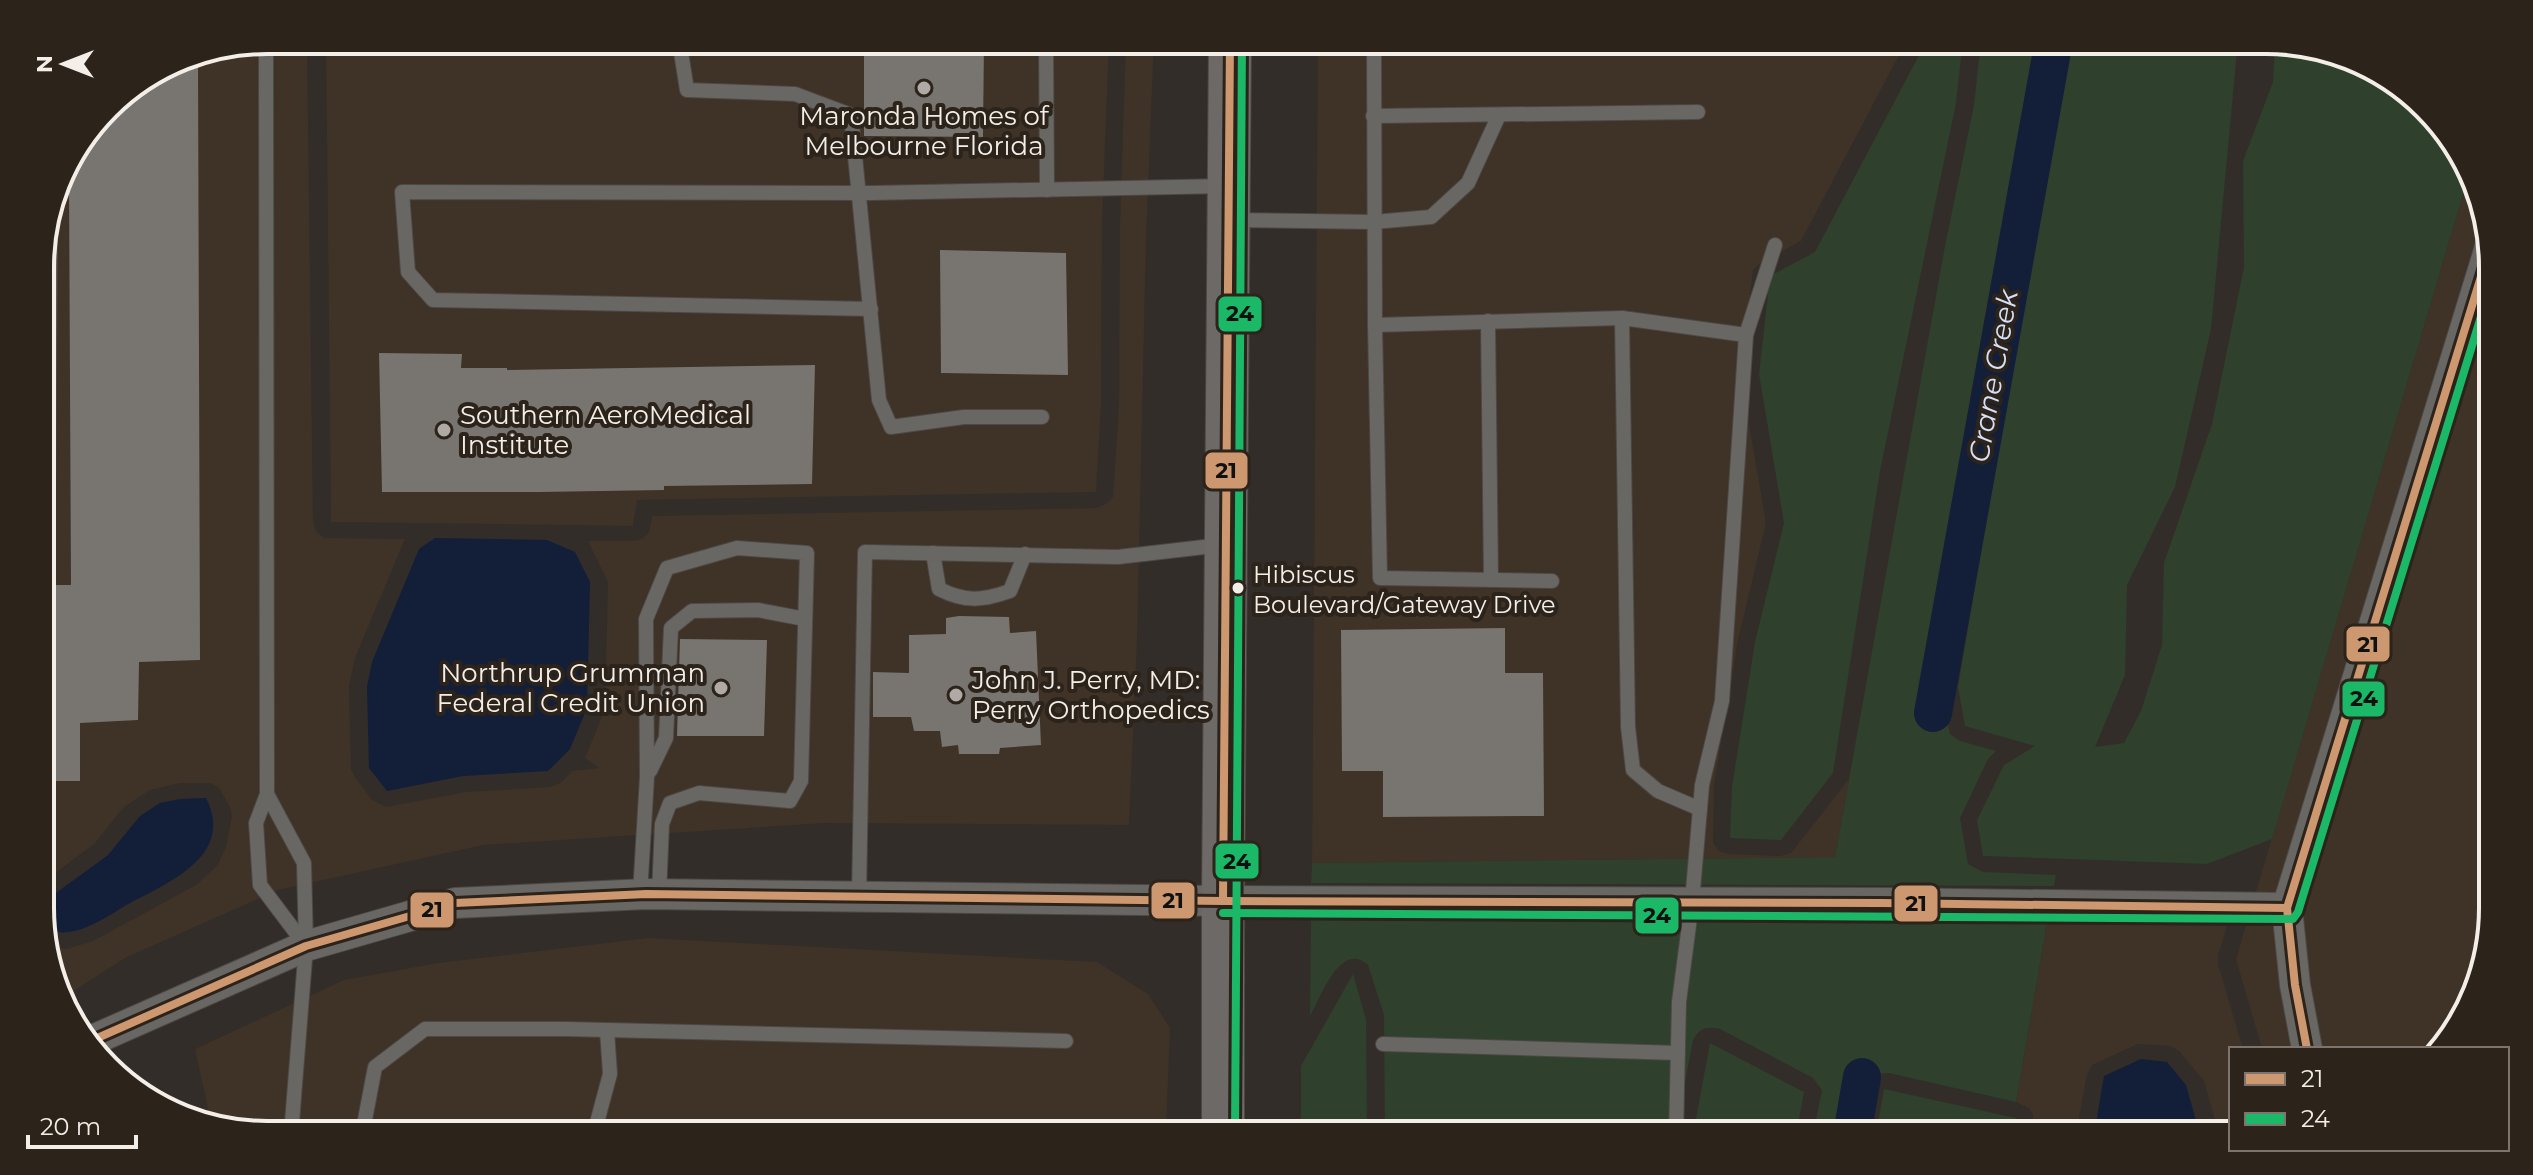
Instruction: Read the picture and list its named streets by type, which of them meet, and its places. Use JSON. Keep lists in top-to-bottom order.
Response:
{
  "water": ["Crane Creek"],
  "places": [
    "Maronda Homes of Melbourne Florida",
    "Southern AeroMedical Institute",
    "Hibiscus Boulevard/Gateway Drive",
    "Northrup Grumman Federal Credit Union",
    "John J. Perry, MD: Perry Orthopedics"
  ],
  "lines": ["transit line 21", "transit line 24"],
  "legend": ["21", "24"],
  "scale_bar": "20 m",
  "north": "left"
}
